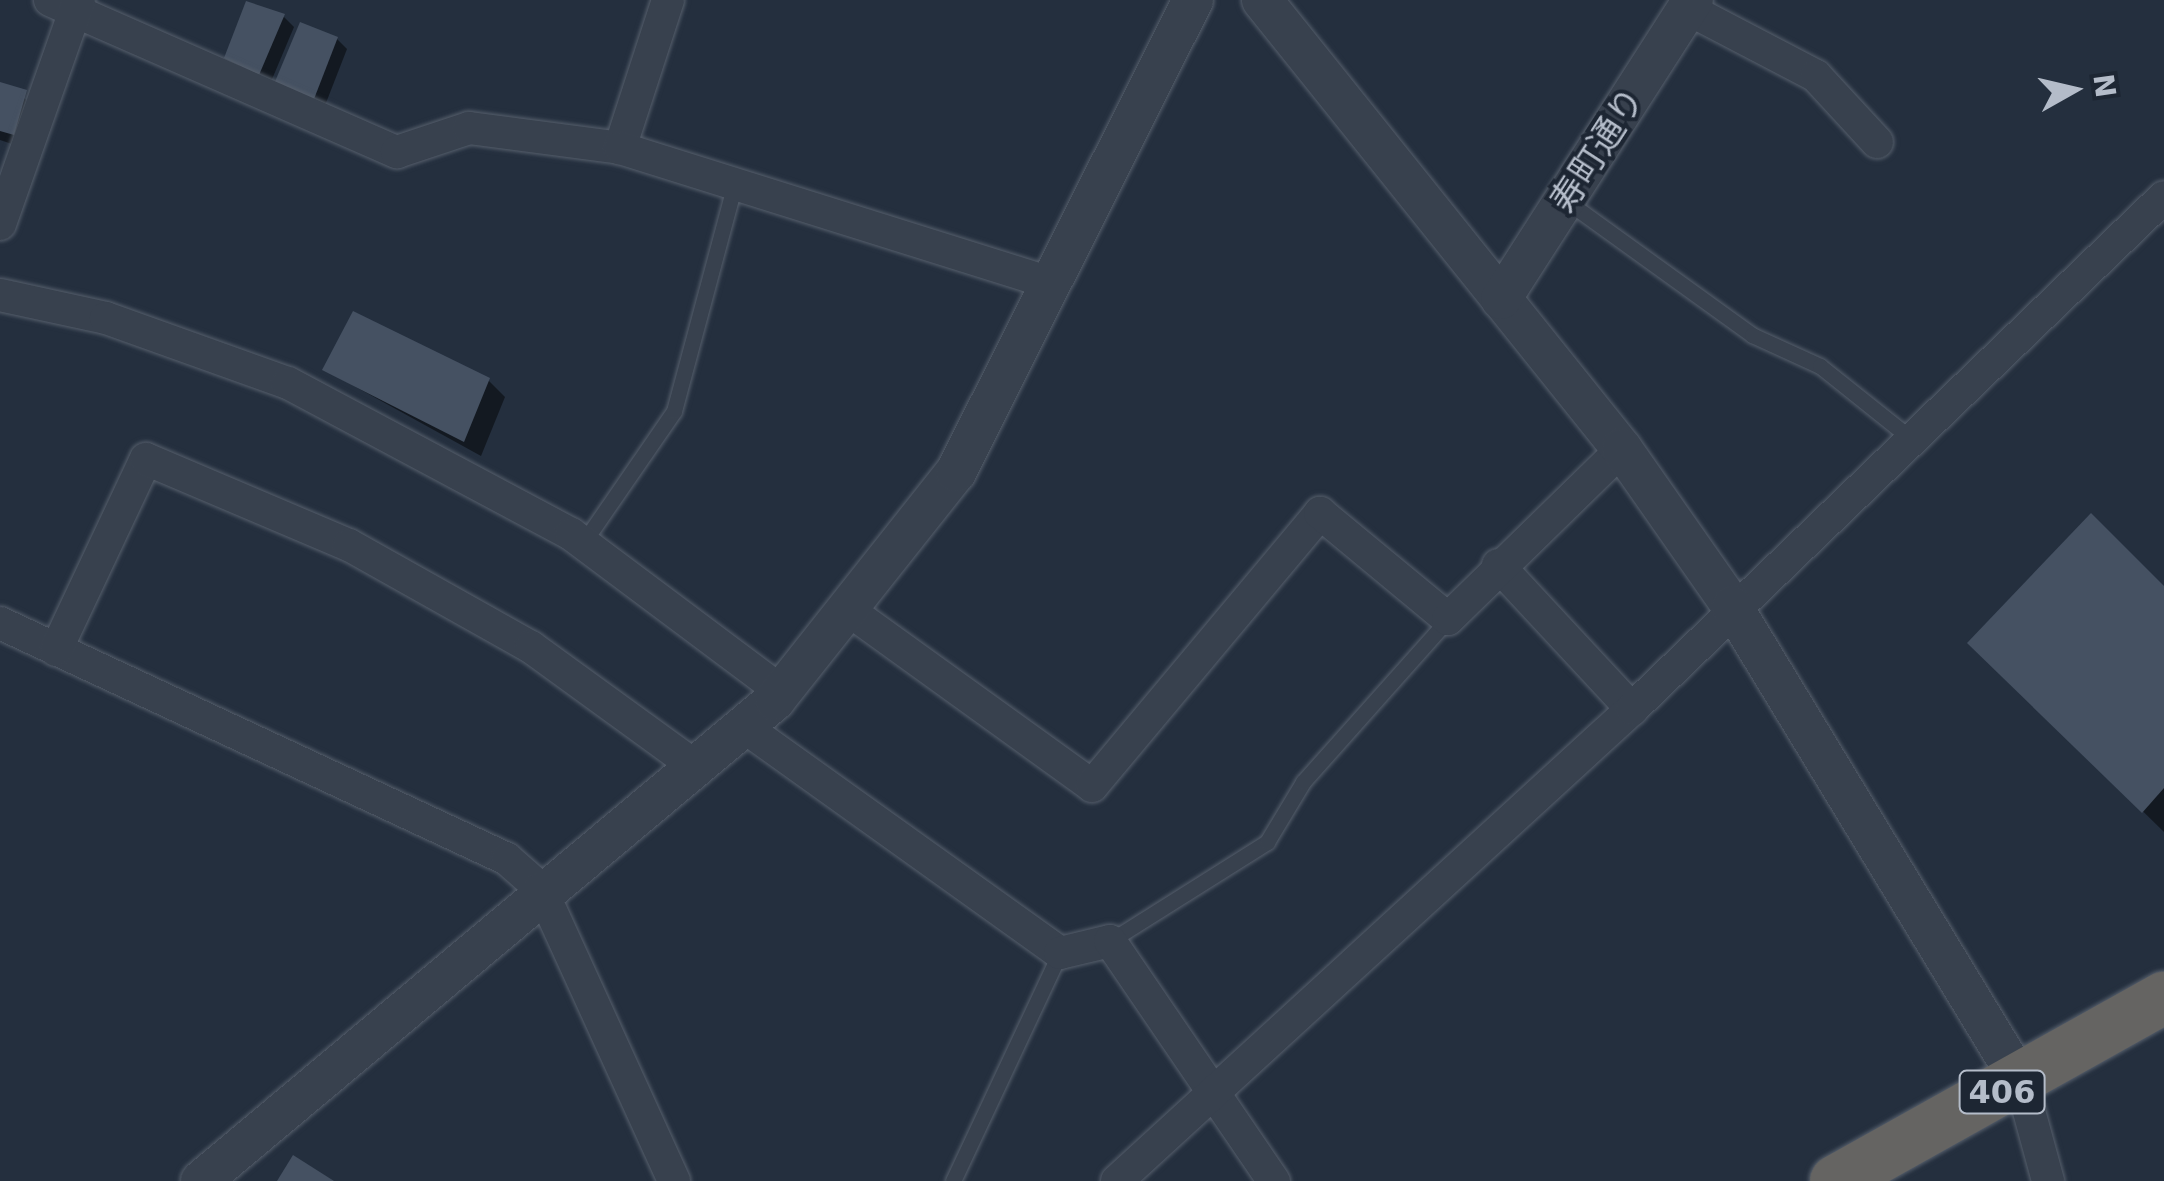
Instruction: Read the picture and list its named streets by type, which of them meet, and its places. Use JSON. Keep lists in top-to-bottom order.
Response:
{
  "streets": {
    "highway": ["406"],
    "street": ["寿町通り"]
  },
  "north": "right"
}
